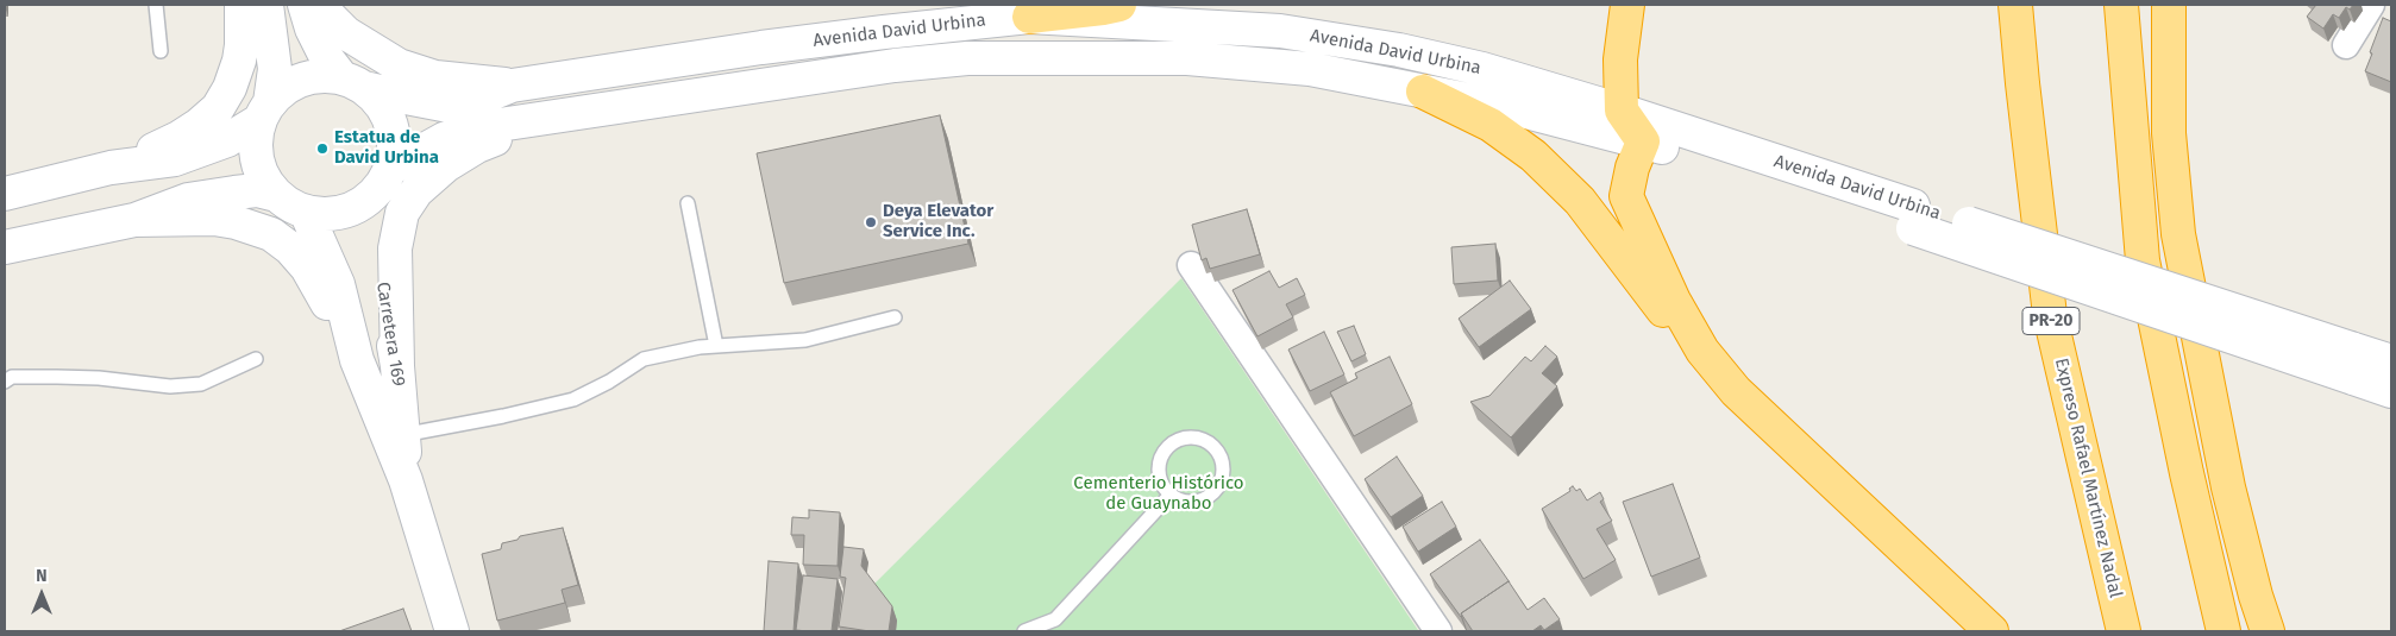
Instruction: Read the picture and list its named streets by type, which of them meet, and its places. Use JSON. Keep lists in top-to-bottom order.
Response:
{
  "streets": {
    "highway": ["PR-20", "Expreso Rafael Martínez Nadal"],
    "street": ["Avenida David Urbina", "Carretera 169"]
  },
  "crossings": [
    ["Avenida David Urbina", "Carretera 169"]
  ],
  "parks": ["Cementerio Histórico de Guaynabo"],
  "places": ["Estatua de David Urbina", "Deya Elevator Service Inc."],
  "north": "top"
}
